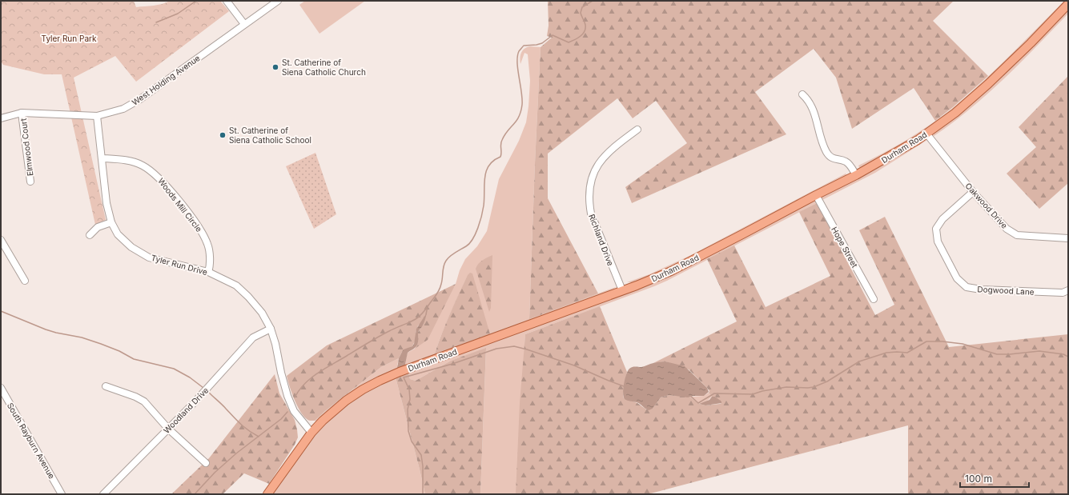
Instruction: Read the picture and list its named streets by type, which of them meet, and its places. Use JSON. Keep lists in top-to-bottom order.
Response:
{
  "streets": {
    "main road": ["Durham Road"],
    "street": [
      "West Holding Avenue",
      "Elmwood Court",
      "Woods Mill Circle",
      "Oakwood Drive",
      "Richland Drive",
      "Hope Street",
      "Tyler Run Drive",
      "Dogwood Lane",
      "Woodland Drive",
      "South Rayburn Avenue"
    ]
  },
  "crossings": [
    ["West Holding Avenue", "Elmwood Court"],
    ["West Holding Avenue", "Tyler Run Drive"],
    ["Durham Road", "Oakwood Drive"],
    ["Durham Road", "Richland Drive"],
    ["Durham Road", "Hope Street"],
    ["Durham Road", "Tyler Run Drive"],
    ["Woods Mill Circle", "Tyler Run Drive"],
    ["Oakwood Drive", "Dogwood Lane"],
    ["Tyler Run Drive", "Woodland Drive"]
  ],
  "parks": ["Tyler Run Park"],
  "places": ["St. Catherine of Siena Catholic Church", "St. Catherine of Siena Catholic School"],
  "scale_bar": "100 m"
}
